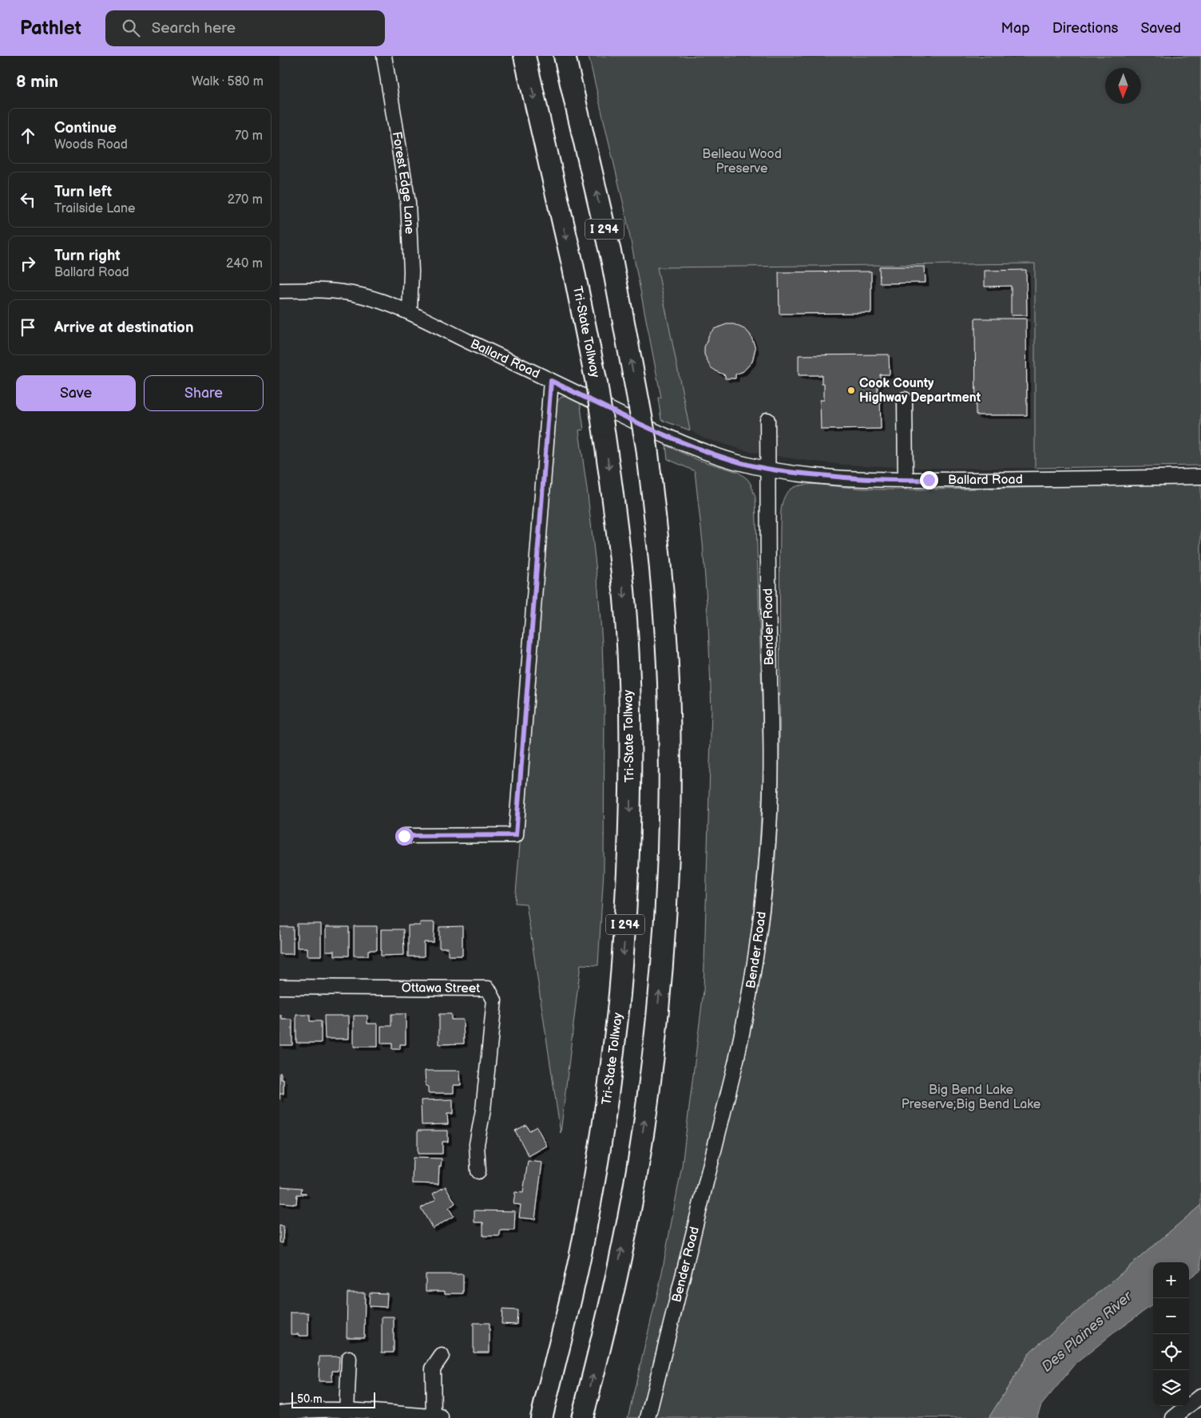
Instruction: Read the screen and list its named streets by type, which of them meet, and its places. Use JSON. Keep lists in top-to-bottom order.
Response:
{
  "streets": {
    "highway": ["I 294", "Tri-State Tollway"],
    "street": [
      "Forest Edge Lane",
      "Ballard Road",
      "Bender Road",
      "Ottawa Street"
    ]
  },
  "crossings": [
    ["Forest Edge Lane", "Ballard Road"],
    ["Ballard Road", "Bender Road"]
  ],
  "water": ["Des Plaines River"],
  "parks": ["Belleau Wood Preserve", "Big Bend Lake Preserve;Big Bend Lake"],
  "places": ["Cook County Highway Department"],
  "scale_bar": "50 m",
  "north": "bottom",
  "page": {
    "header": "Pathlet",
    "search": "Search here",
    "nav": ["Map", "Directions", "Saved"],
    "heading": ["8 min", "Walk · 580 m"],
    "list": [
      ["Continue", "Woods Road", "70 m"],
      ["Turn left", "Trailside Lane", "270 m"],
      ["Turn right", "Ballard Road", "240 m"],
      "Arrive at destination"
    ],
    "buttons": ["Save", "Share"],
    "map_buttons": ["+", "−"],
    "scale": "50 m"
  }
}
